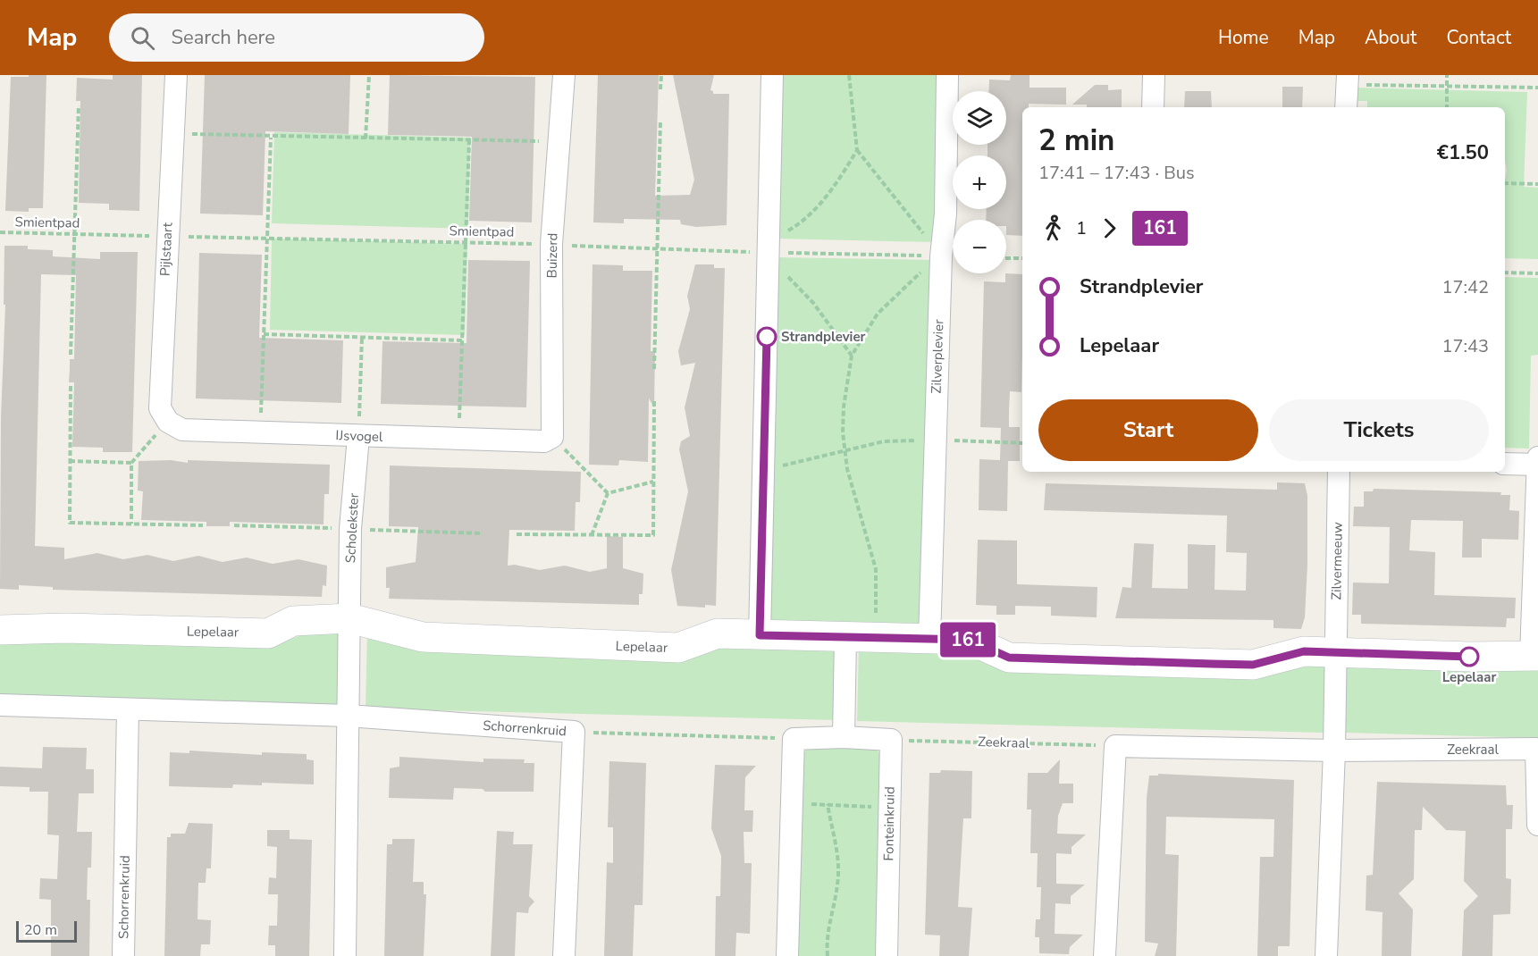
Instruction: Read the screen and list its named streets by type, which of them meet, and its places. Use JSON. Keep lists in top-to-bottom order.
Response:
{
  "streets": {
    "street": [
      "Pijlstaart",
      "Buizerd",
      "Zilverplevier",
      "IJsvogel",
      "Scholekster",
      "Zilvermeeuw",
      "Lepelaar",
      "Schorrenkruid",
      "Zeekraal",
      "Fonteinkruid"
    ],
    "path": ["Smientpad"]
  },
  "crossings": [
    ["Smientpad", "Pijlstaart"],
    ["Smientpad", "Buizerd"],
    ["Smientpad", "Zilverplevier"],
    ["Pijlstaart", "IJsvogel"],
    ["Buizerd", "IJsvogel"],
    ["Zilverplevier", "Lepelaar"],
    ["IJsvogel", "Scholekster"],
    ["Scholekster", "Lepelaar"],
    ["Zilvermeeuw", "Lepelaar"],
    ["Zeekraal", "Fonteinkruid"]
  ],
  "places": ["Strandplevier", "Lepelaar"],
  "lines": ["bus line 161"],
  "scale_bar": "20 m",
  "page": {
    "header": "Map",
    "search": "Search here",
    "nav": [
      "Home",
      "Map",
      "About",
      "Contact"
    ],
    "on_map": "161",
    "map_buttons": ["+", "−"],
    "heading": ["2 min", "17:41 – 17:43 · Bus", "€1.50"],
    "legs": ["1", "161"],
    "list": [
      {
        "name": "Strandplevier",
        "value": "17:42"
      },
      {
        "name": "Lepelaar",
        "value": "17:43"
      }
    ],
    "buttons": ["Start", "Tickets"],
    "scale": "20 m"
  }
}
